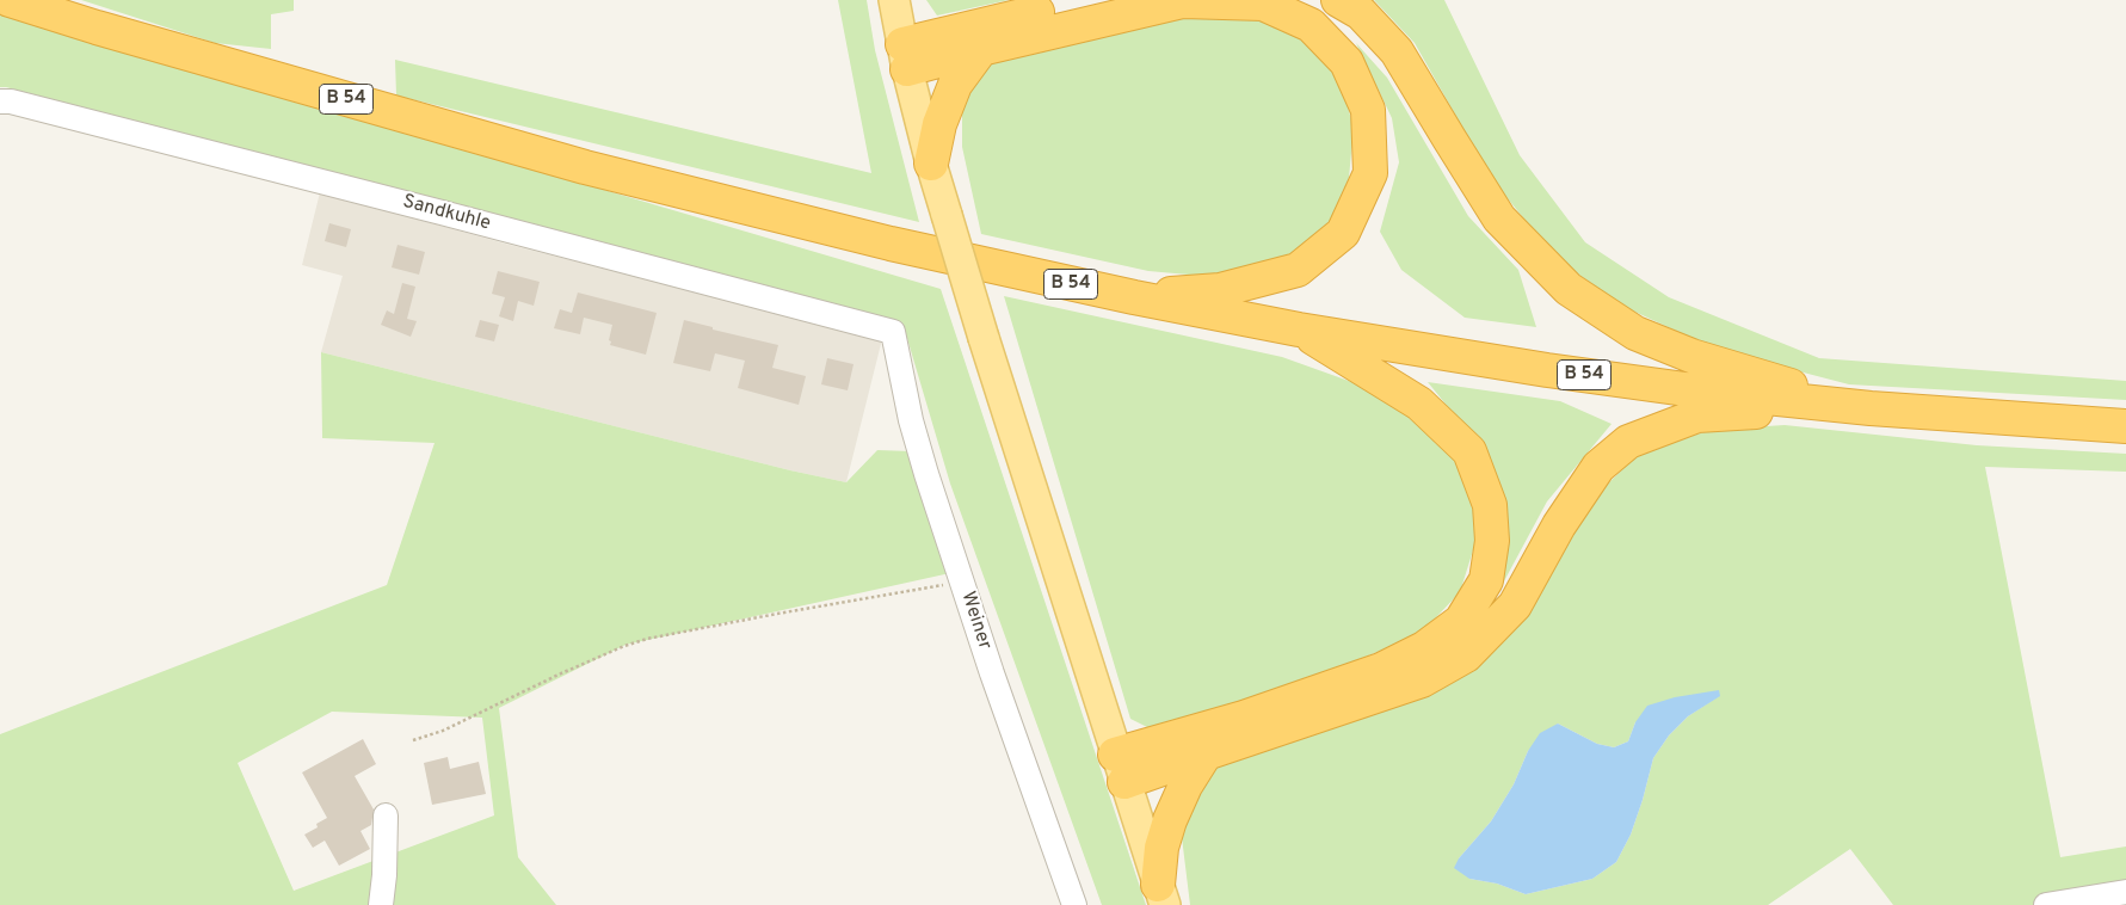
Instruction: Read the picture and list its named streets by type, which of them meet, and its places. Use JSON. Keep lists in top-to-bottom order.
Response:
{
  "streets": {
    "highway": ["B 54"],
    "street": ["Sandkuhle", "Weiner"]
  },
  "crossings": [
    ["Sandkuhle", "Weiner"]
  ]
}
